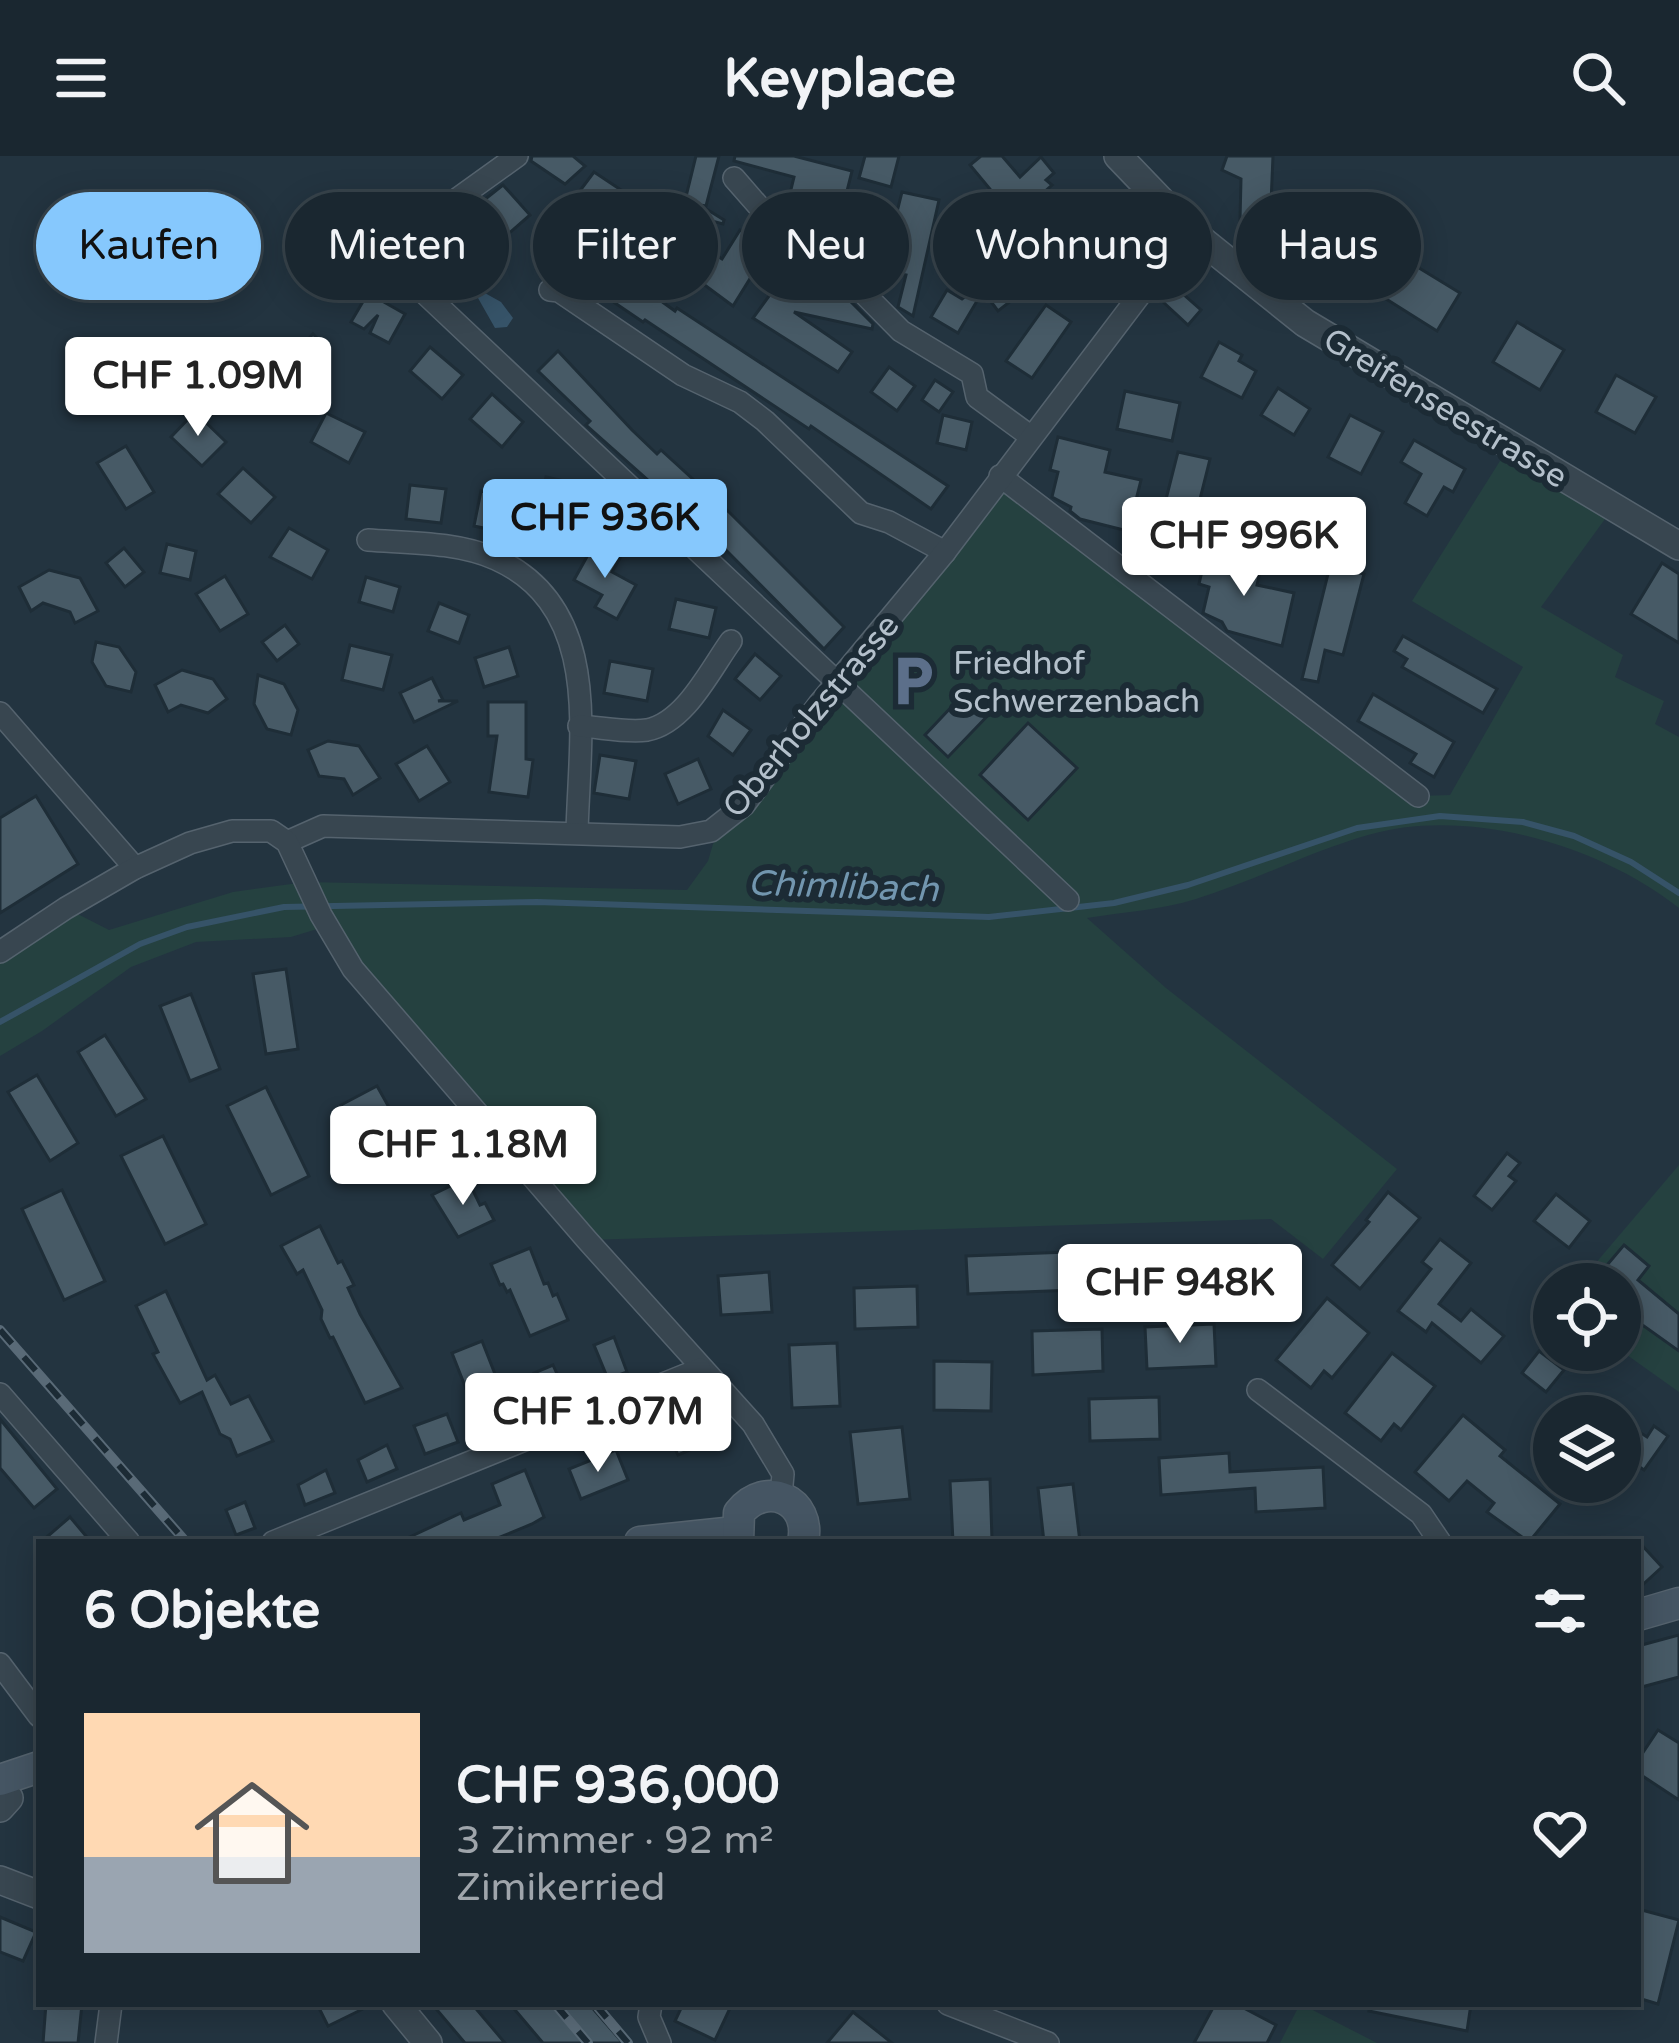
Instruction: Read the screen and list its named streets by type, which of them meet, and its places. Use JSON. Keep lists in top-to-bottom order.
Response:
{
  "streets": {
    "street": ["Greifenseestrasse", "Oberholzstrasse"]
  },
  "water": ["Chimlibach"],
  "places": {
    "parking": ["Friedhof Schwerzenbach"]
  },
  "page": {
    "header": "Keyplace",
    "chip": [
      "Kaufen",
      "Mieten",
      "Filter",
      "Neu",
      "Wohnung",
      "Haus"
    ],
    "price": [
      "CHF 1.09M",
      "CHF 936K",
      "CHF 996K",
      "CHF 1.18M",
      "CHF 948K",
      "CHF 1.07M"
    ],
    "heading": "6 Objekte",
    "list": [
      {
        "name": "CHF 936,000",
        "note": "3 Zimmer · 92 m² · Zimikerried"
      }
    ]
  }
}
